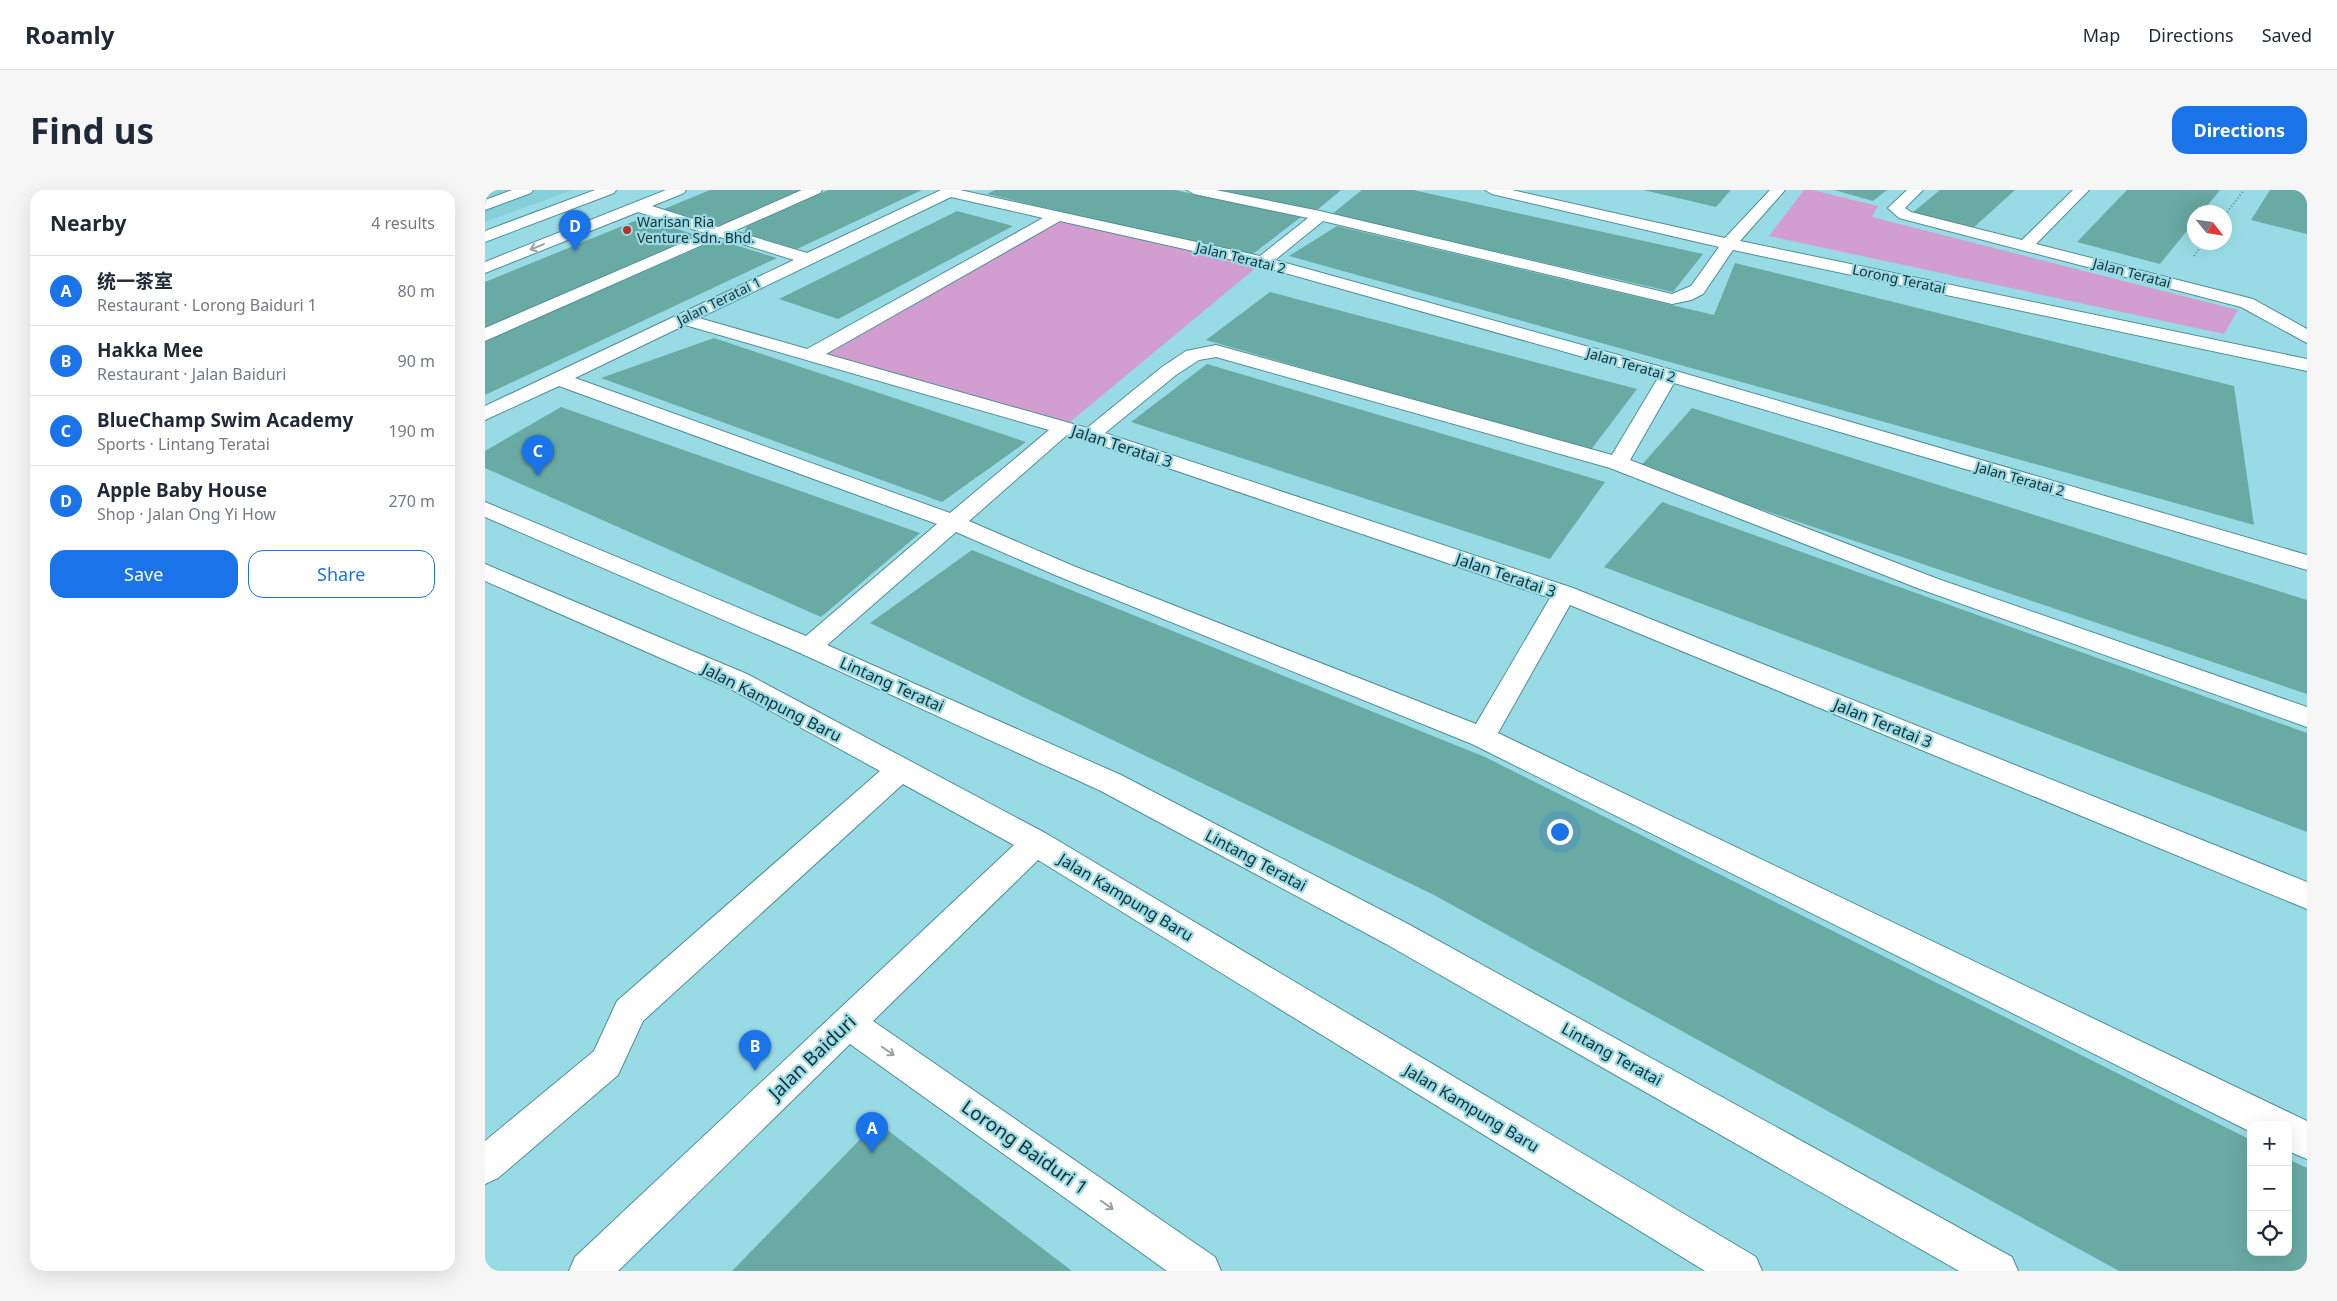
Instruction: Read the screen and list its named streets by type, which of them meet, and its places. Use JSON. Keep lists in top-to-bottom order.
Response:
{
  "streets": {
    "street": [
      "Jalan Teratai 2",
      "Jalan Teratai",
      "Lorong Teratai",
      "Jalan Teratai 1",
      "Jalan Teratai 3",
      "Lintang Teratai",
      "Jalan Kampung Baru",
      "Jalan Baiduri",
      "Lorong Baiduri 1"
    ]
  },
  "crossings": [
    ["Jalan Teratai 2", "Jalan Teratai 1"],
    ["Jalan Teratai", "Lorong Teratai"],
    ["Jalan Teratai 1", "Jalan Teratai 3"],
    ["Jalan Kampung Baru", "Jalan Baiduri"],
    ["Jalan Baiduri", "Lorong Baiduri 1"]
  ],
  "one_way": ["Lorong Baiduri 1"],
  "places": ["Warisan Ria Venture Sdn. Bhd."],
  "north": "bottom right",
  "page": {
    "header": "Roamly",
    "nav": ["Map", "Directions", "Saved"],
    "buttons": [
      "Directions",
      ["Save", "Share"]
    ],
    "title": "Find us",
    "heading": ["Nearby", "4 results"],
    "pins": [
      "D",
      "C",
      "B",
      "A"
    ],
    "list": [
      {
        "mark": "A",
        "name": "统一茶室",
        "note": "Restaurant · Lorong Baiduri 1",
        "value": "80 m"
      },
      {
        "mark": "B",
        "name": "Hakka Mee",
        "note": "Restaurant · Jalan Baiduri",
        "value": "90 m"
      },
      {
        "mark": "C",
        "name": "BlueChamp Swim Academy",
        "note": "Sports · Lintang Teratai",
        "value": "190 m"
      },
      {
        "mark": "D",
        "name": "Apple Baby House",
        "note": "Shop · Jalan Ong Yi How",
        "value": "270 m"
      }
    ],
    "map_buttons": ["+", "−"]
  }
}
